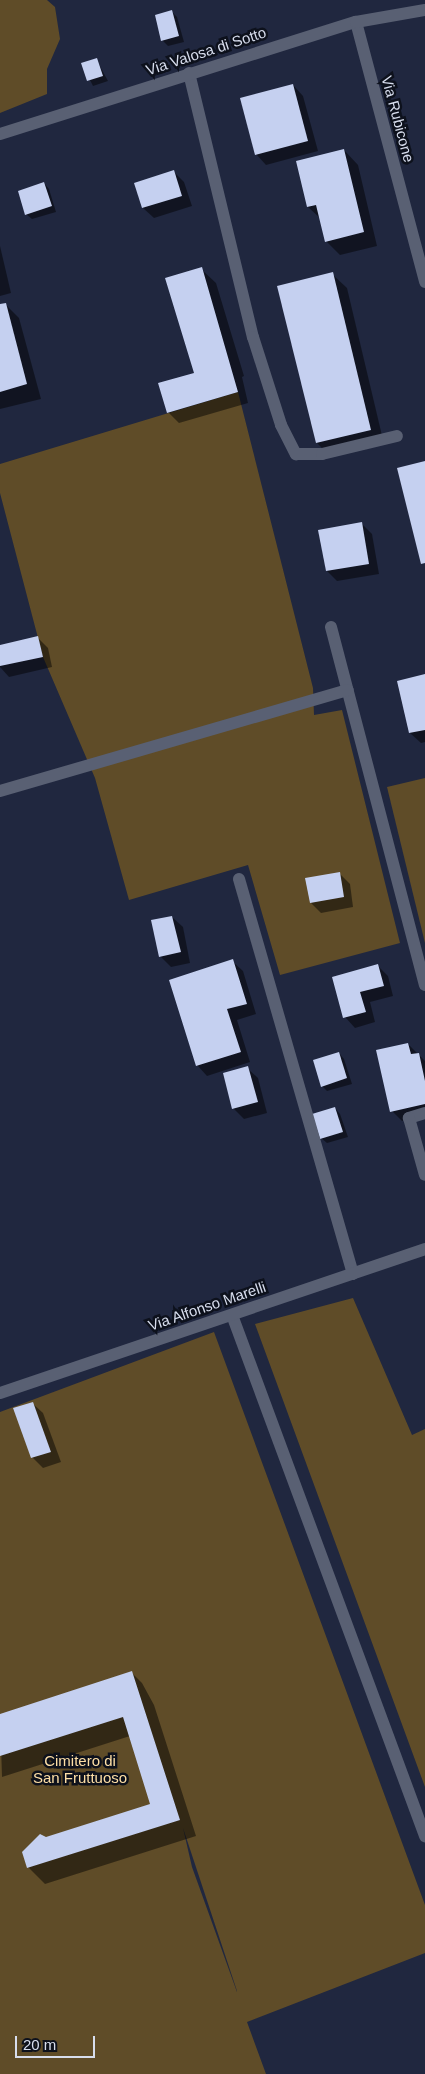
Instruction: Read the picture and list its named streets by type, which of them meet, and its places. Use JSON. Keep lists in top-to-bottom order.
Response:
{
  "streets": {
    "street": ["Via Valosa di Sotto", "Via Rubicone", "Via Alfonso Marelli"]
  },
  "crossings": [
    ["Via Valosa di Sotto", "Via Rubicone"]
  ],
  "parks": ["Cimitero di San Fruttuoso"],
  "scale_bar": "20 m"
}
